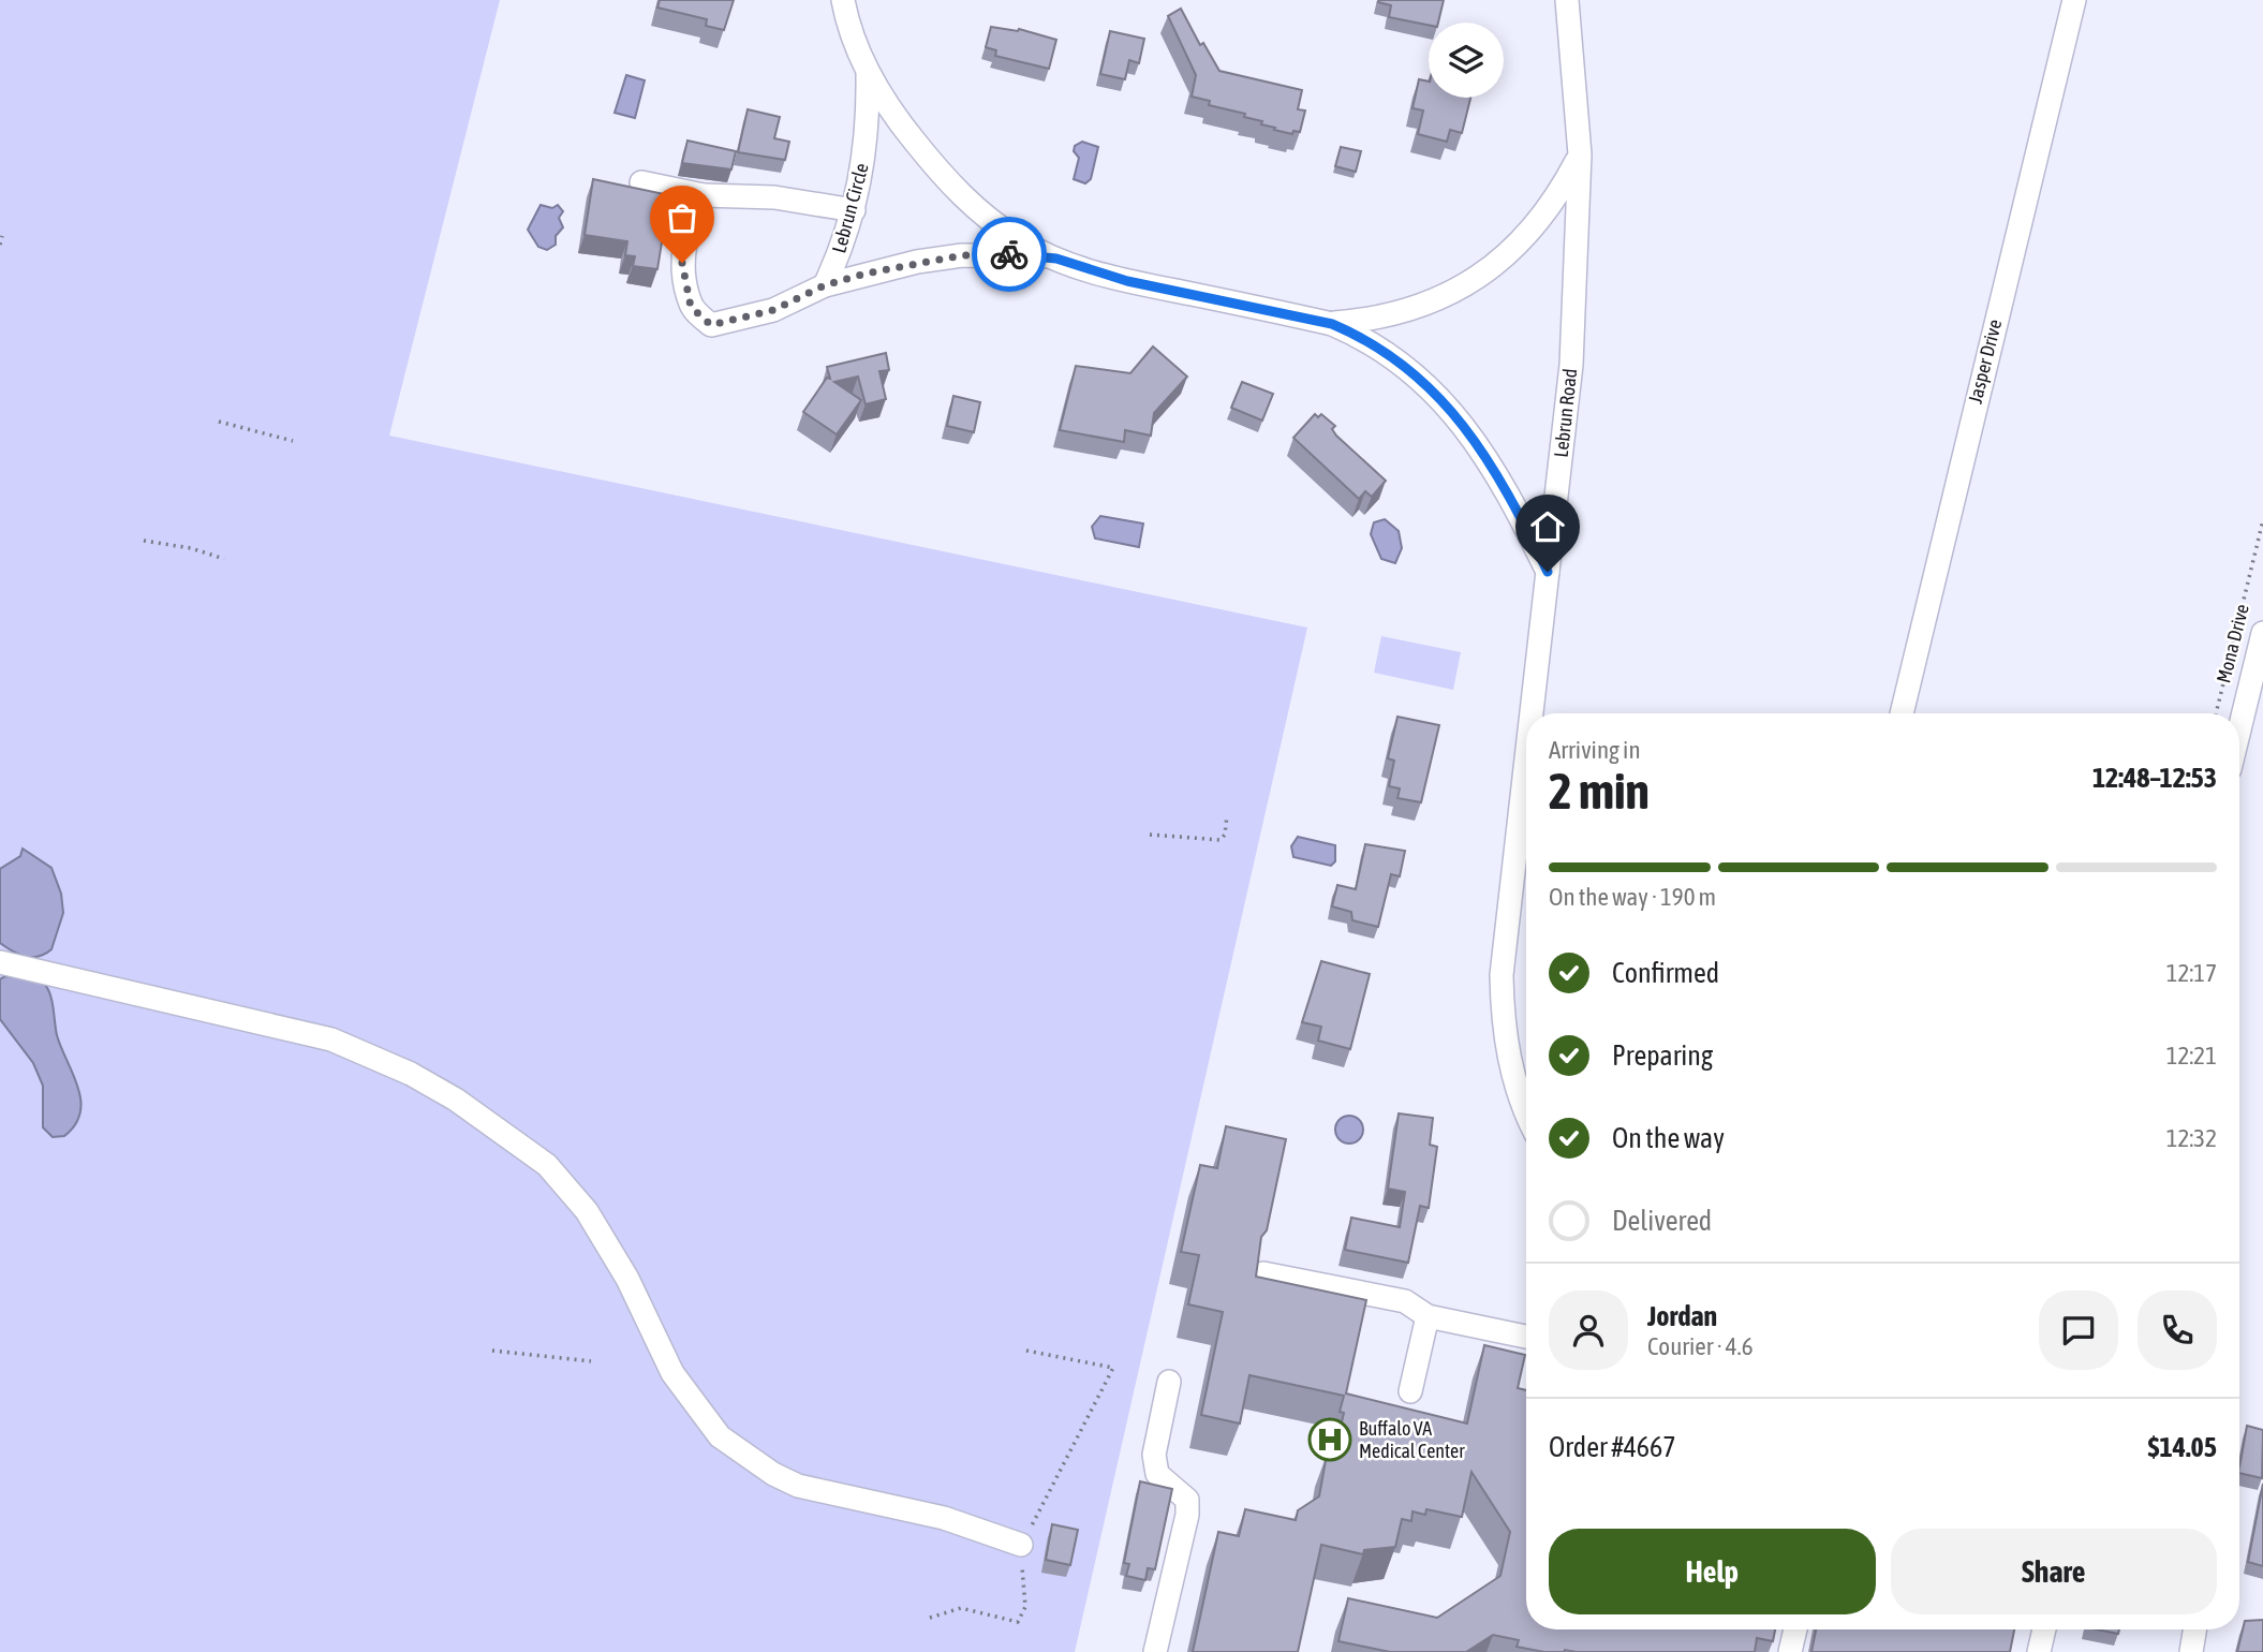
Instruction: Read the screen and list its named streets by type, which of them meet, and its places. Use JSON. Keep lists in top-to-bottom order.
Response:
{
  "streets": {
    "street": [
      "Lebrun Circle",
      "Jasper Drive",
      "Lebrun Road",
      "Mona Drive"
    ]
  },
  "crossings": [
    ["Lebrun Circle", "Lebrun Road"]
  ],
  "places": {
    "hospital": ["Buffalo VA Medical Center"]
  },
  "page": {
    "heading": ["2 min", "Arriving in", "12:48–12:53"],
    "panel": [
      "Jordan",
      "Courier · 4.6",
      "Order #4667",
      "$14.05"
    ],
    "bar": "On the way · 190 m",
    "list": [
      ["Confirmed", "12:17"],
      ["Preparing", "12:21"],
      ["On the way", "12:32"],
      "Delivered"
    ],
    "buttons": ["Help", "Share"]
  }
}
